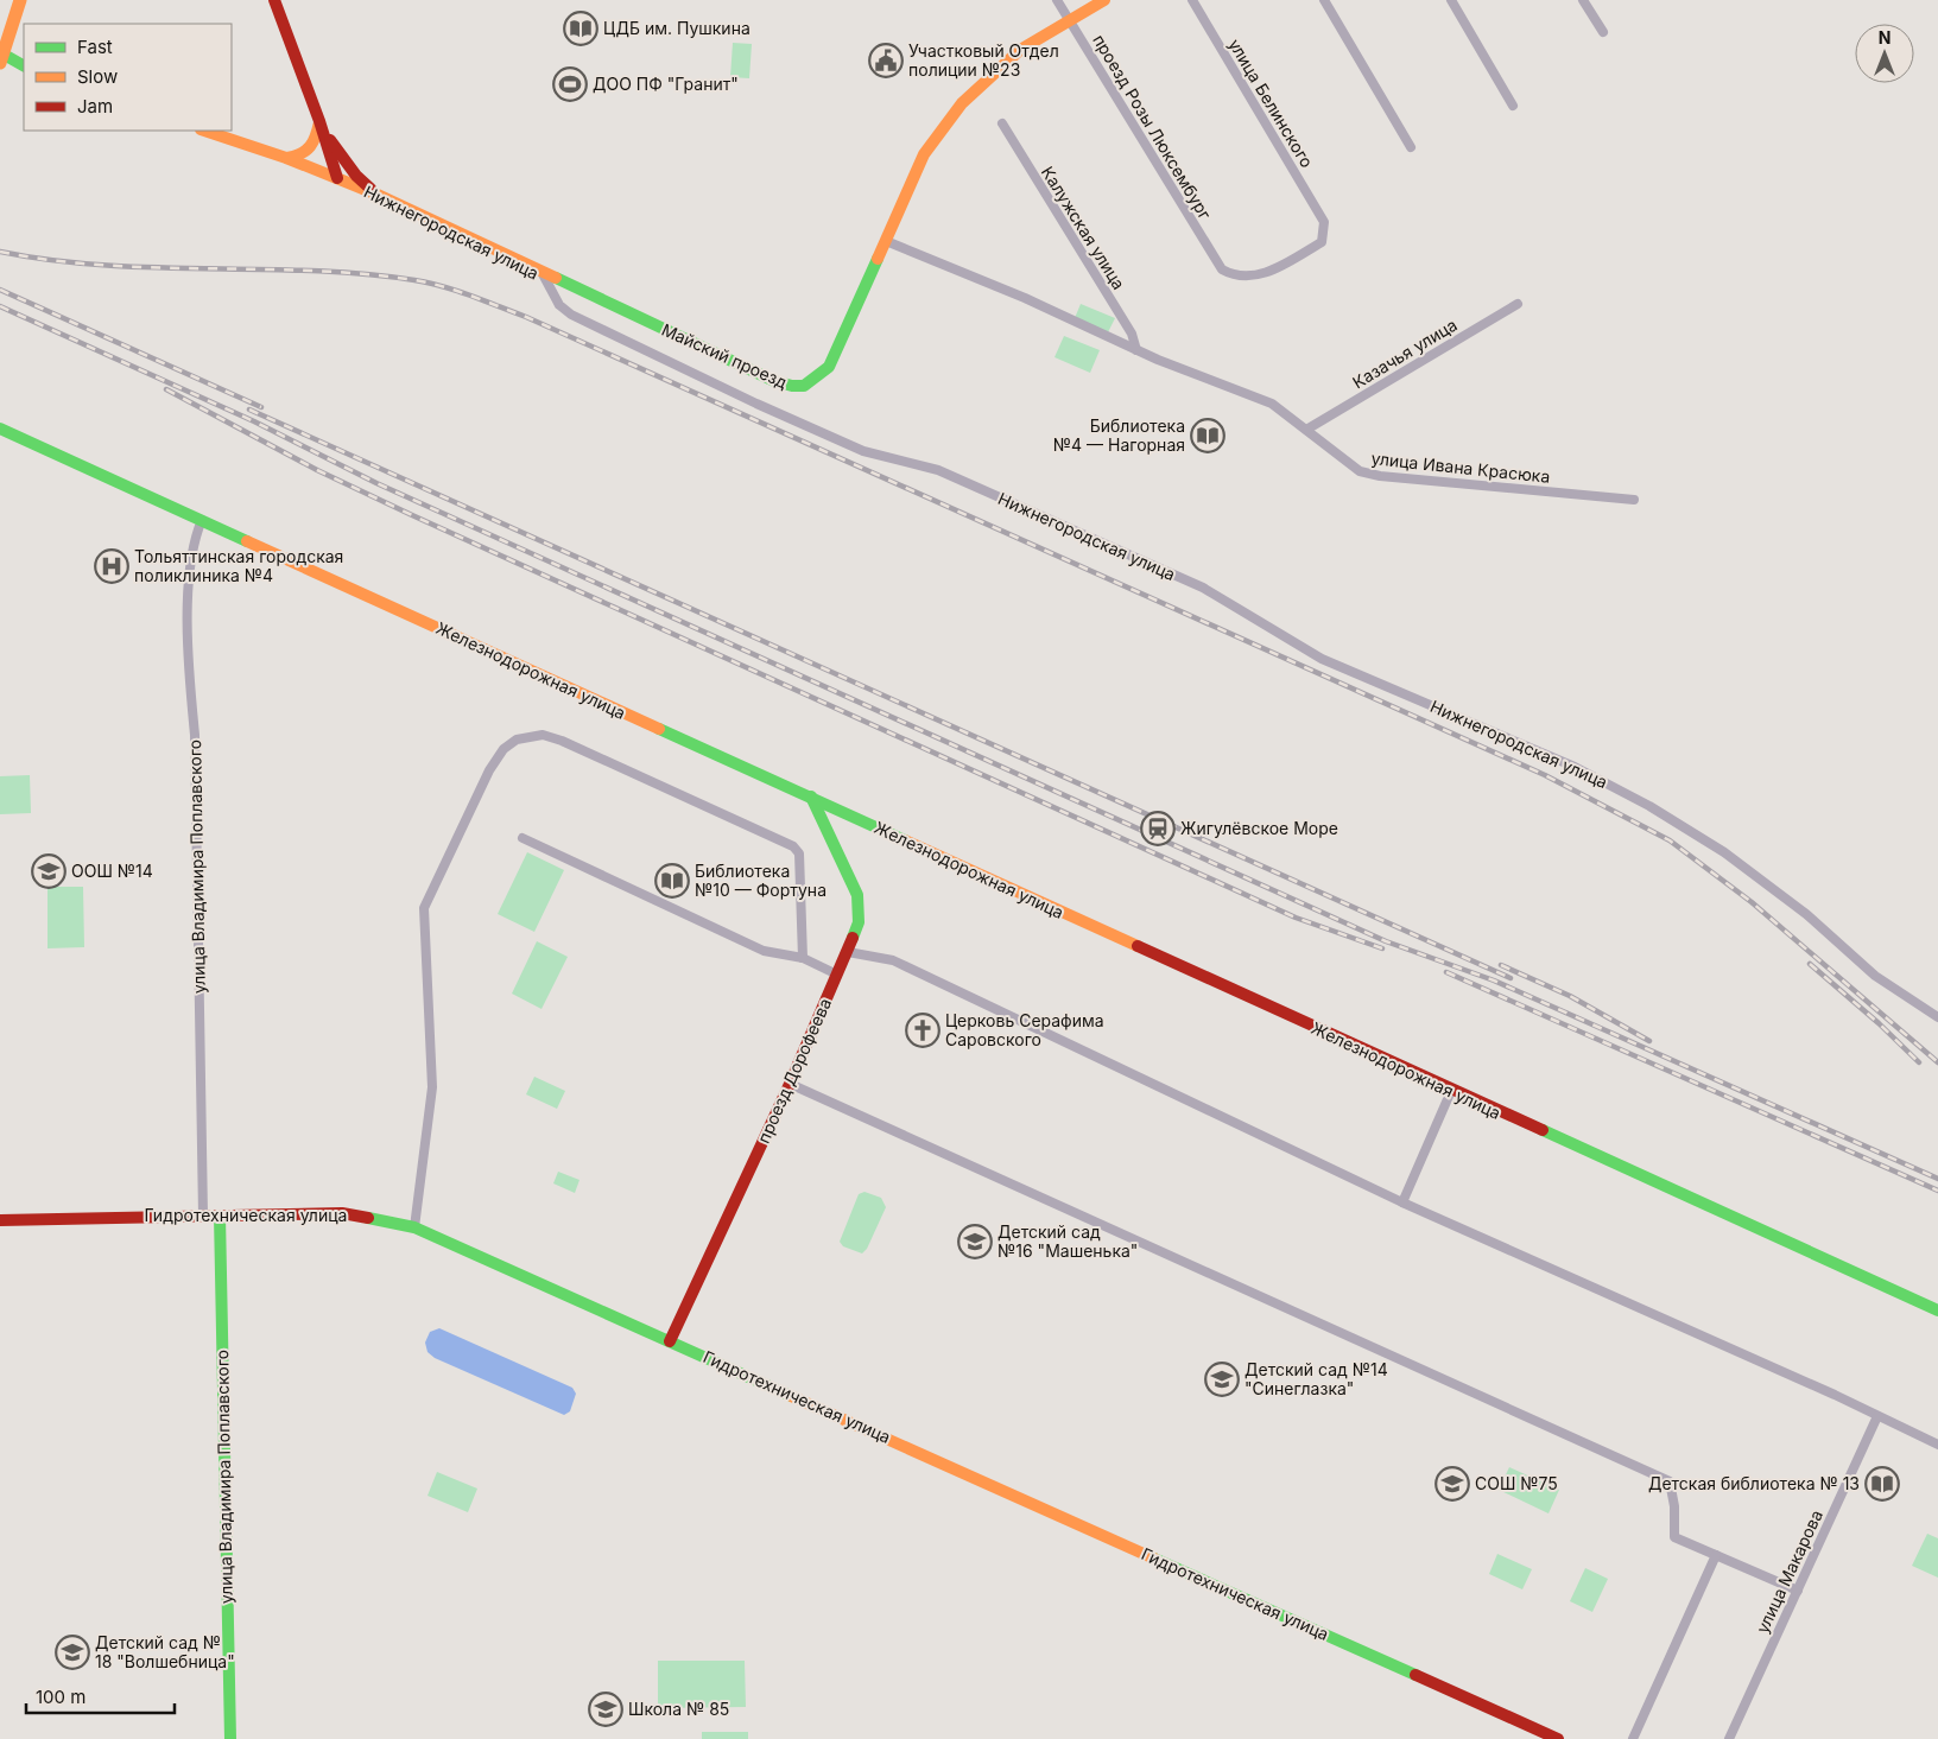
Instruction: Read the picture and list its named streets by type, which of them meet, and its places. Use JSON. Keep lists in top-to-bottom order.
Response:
{
  "streets": {
    "main road": [
      "Нижнегородская улица",
      "Майский проезд",
      "Железнодорожная улица",
      "улица Владимира Поплавского",
      "проезд Дорофеева",
      "Гидротехническая улица"
    ],
    "street": [
      "улица Белинского",
      "проезд Розы Люксембург",
      "Калужская улица",
      "Казачья улица",
      "улица Ивана Красюка",
      "улица Макарова"
    ]
  },
  "crossings": [
    ["улица Белинского", "проезд Розы Люксембург"],
    ["проезд Розы Люксембург", "Майский проезд"],
    ["Калужская улица", "улица Ивана Красюка"],
    ["Нижнегородская улица", "Майский проезд"],
    ["Казачья улица", "улица Ивана Красюка"],
    ["Майский проезд", "улица Ивана Красюка"],
    ["Железнодорожная улица", "улица Владимира Поплавского"],
    ["Железнодорожная улица", "проезд Дорофеева"],
    ["улица Владимира Поплавского", "Гидротехническая улица"],
    ["проезд Дорофеева", "Гидротехническая улица"]
  ],
  "places": {
    "library": [
      "ЦДБ им. Пушкина",
      "Библиотека №4 — Нагорная",
      "Библиотека №10 — Фортуна",
      "Детская библиотека № 13"
    ],
    "public building": ["Участковый Отдел полиции №23"],
    "sports": ["ДОО ПФ \"Гранит\""],
    "hospital": ["Тольяттинская городская поликлиника №4"],
    "station": ["Жигулёвское Море"],
    "school or university": [
      "ООШ №14",
      "Детский сад №16 \"Машенька\"",
      "Детский сад №14 \"Синеглазка\"",
      "СОШ №75",
      "Детский сад № 18 \"Волшебница\"",
      "Школа № 85"
    ],
    "church": ["Церковь Серафима Саровского"]
  },
  "legend": ["Fast", "Slow", "Jam"],
  "scale_bar": "100 m",
  "north": "top"
}
